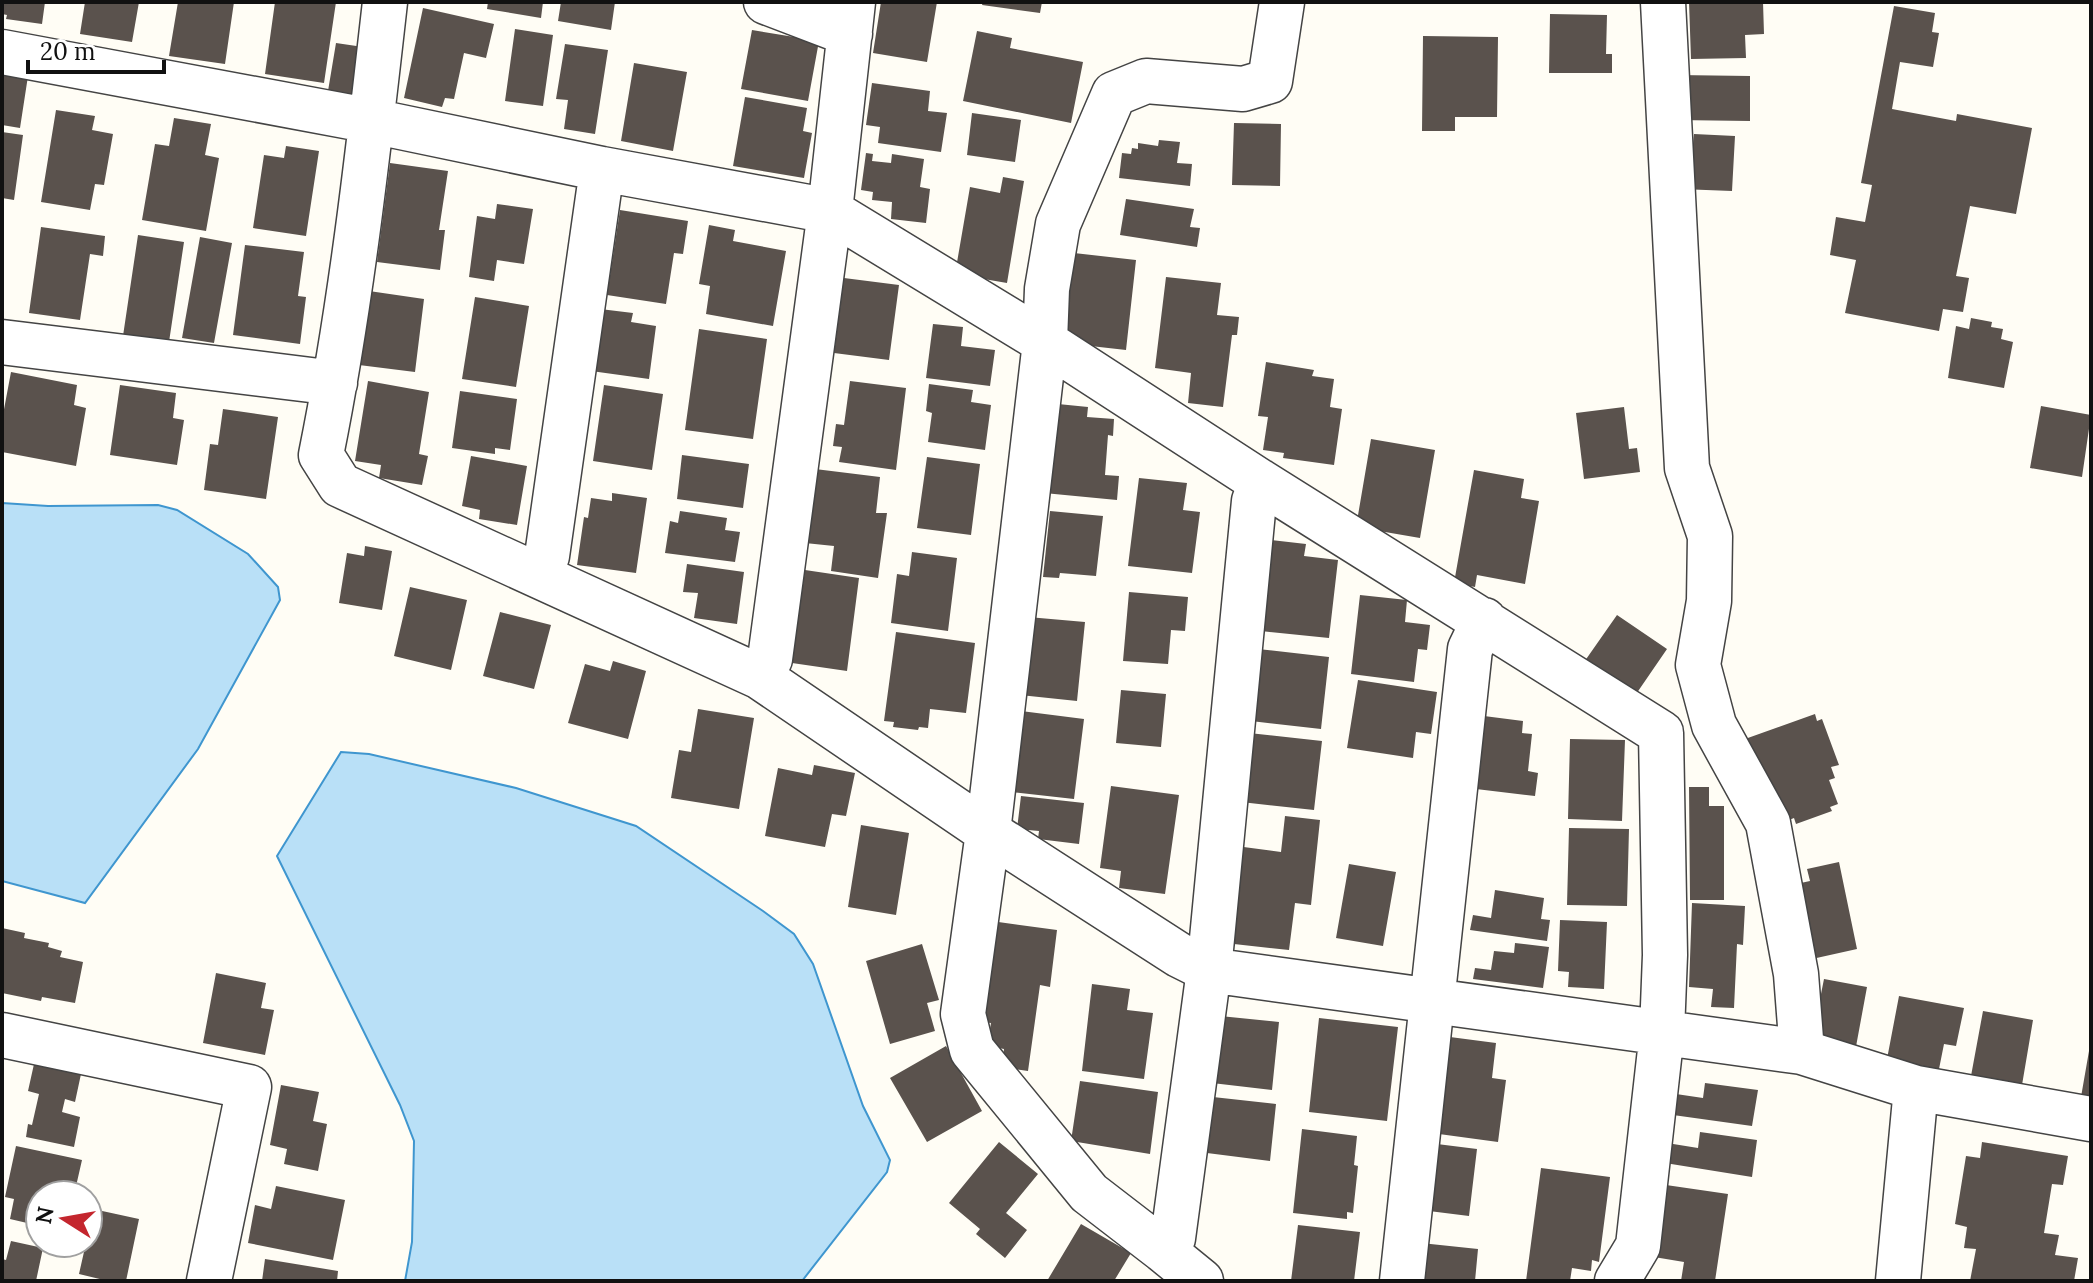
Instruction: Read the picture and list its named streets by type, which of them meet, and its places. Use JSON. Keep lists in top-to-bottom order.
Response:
{
  "scale_bar": "20 m",
  "north": "left"
}
